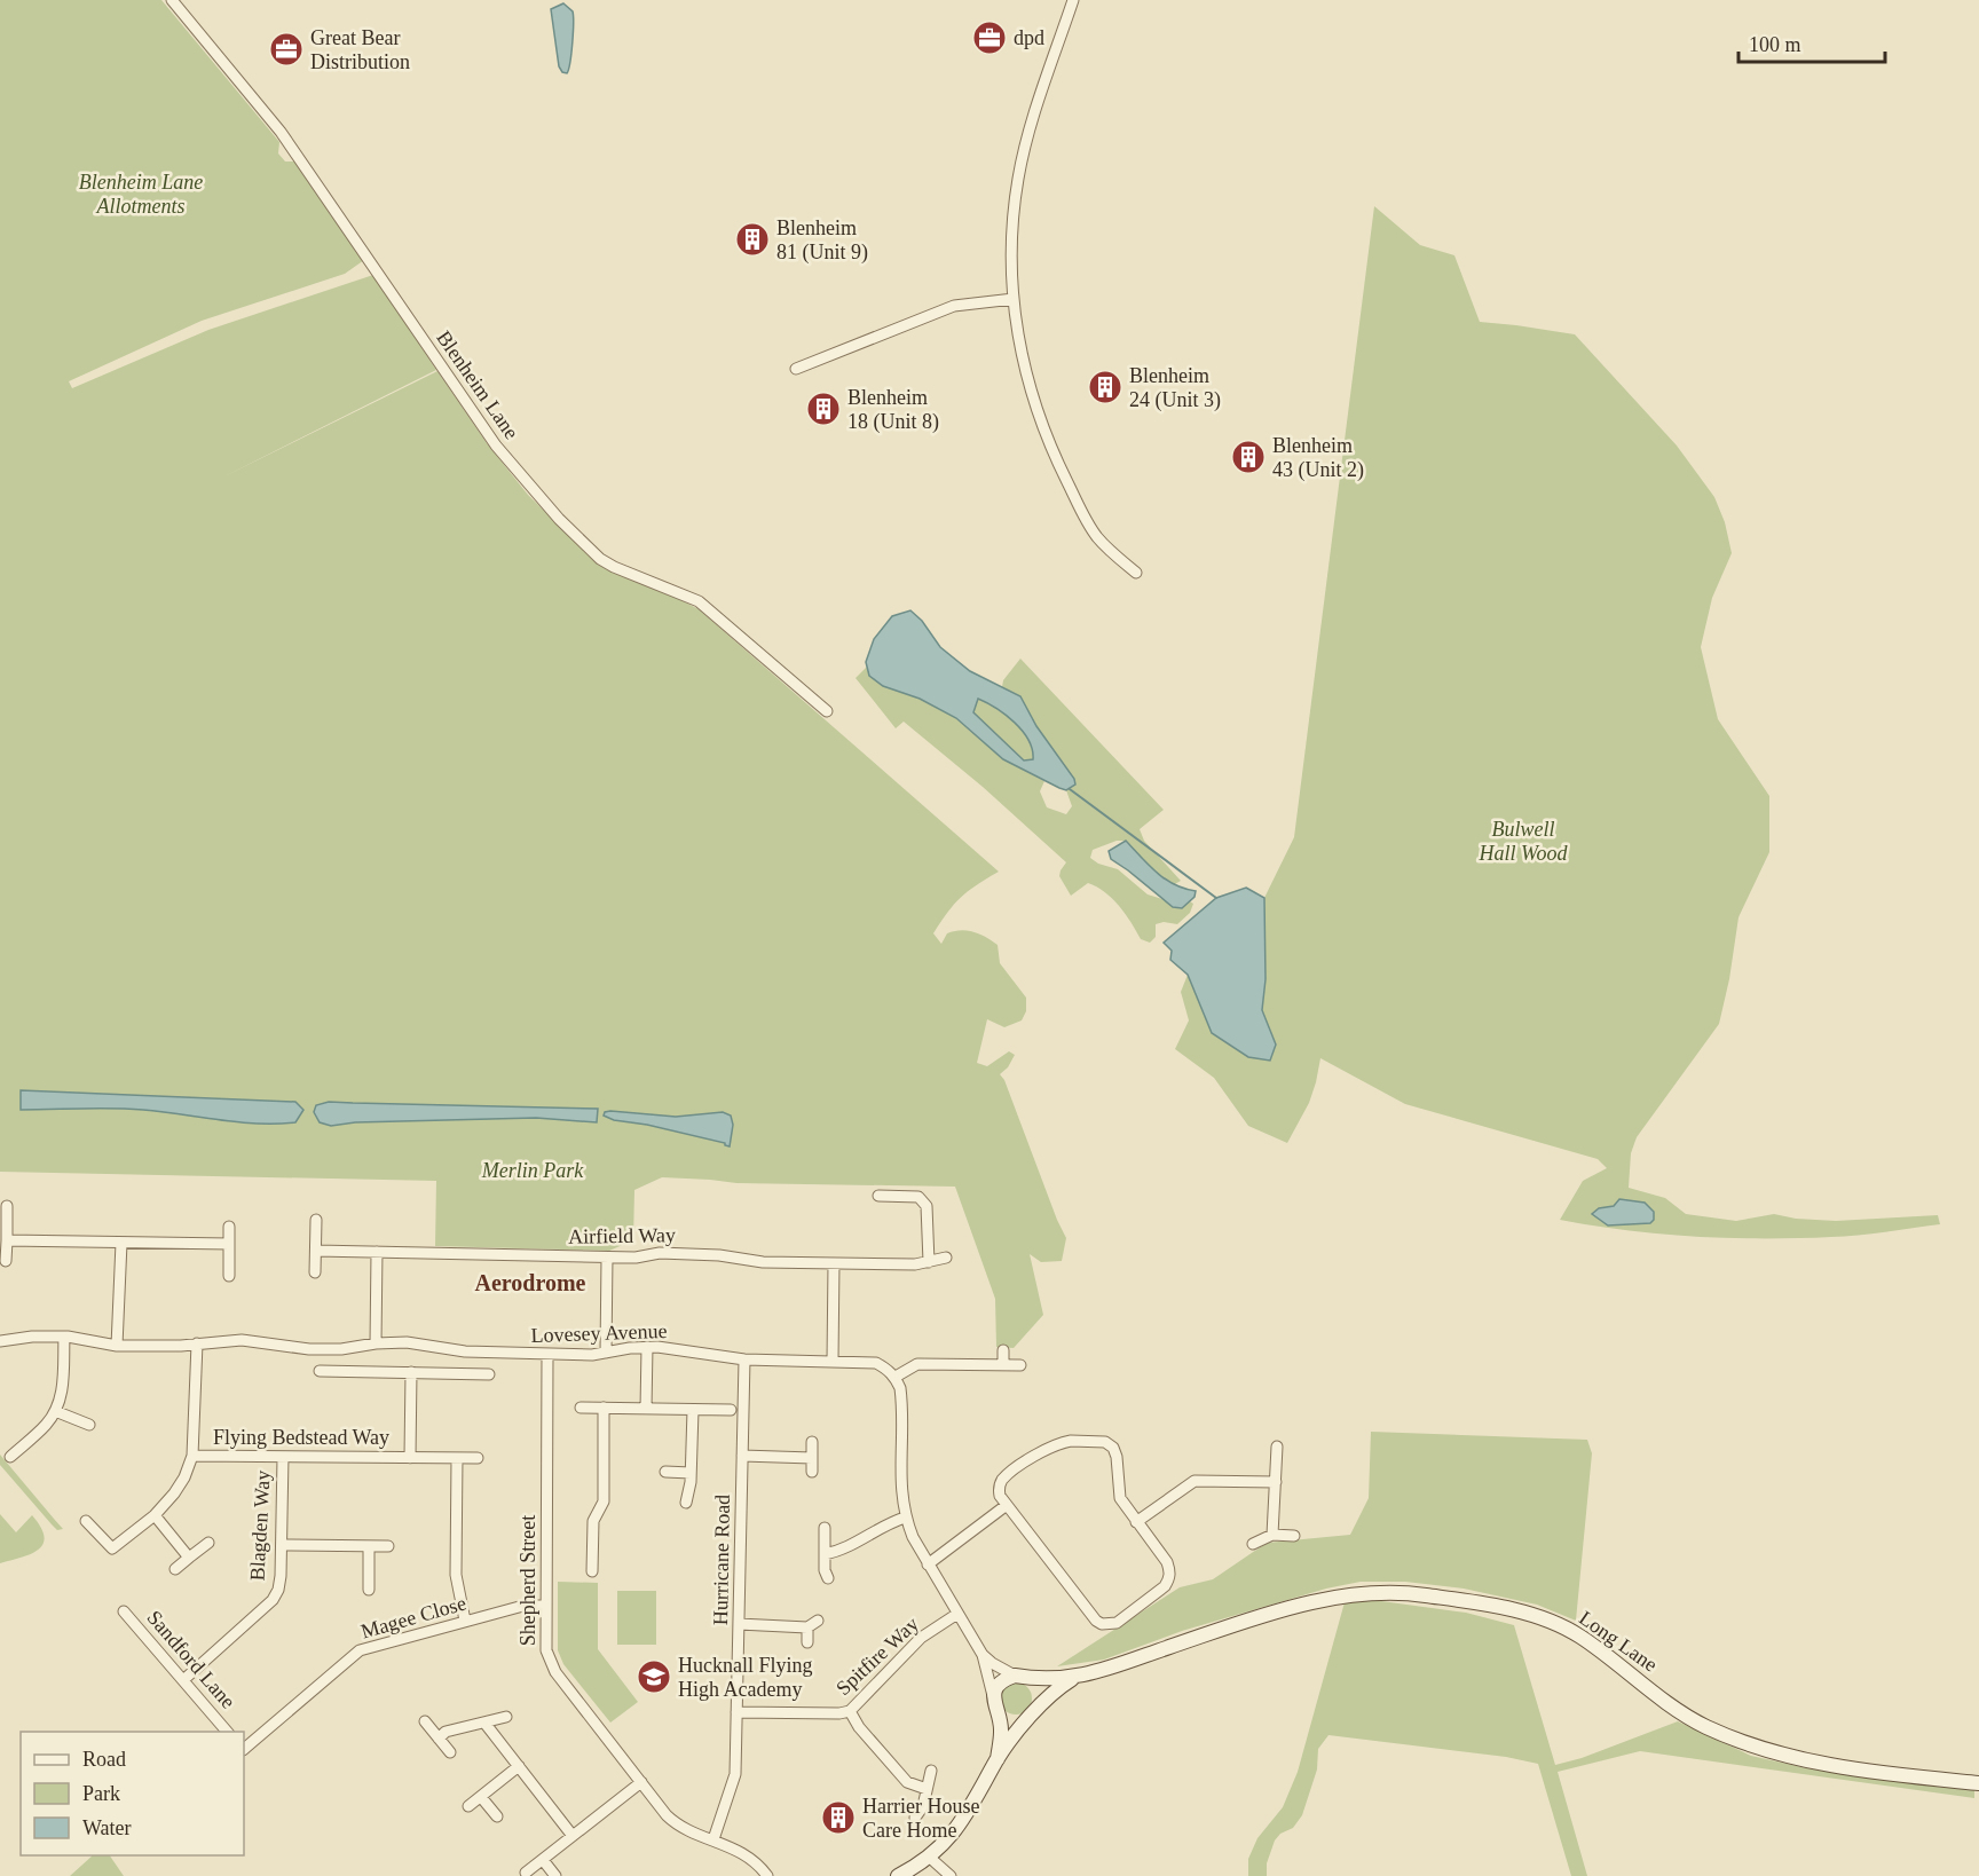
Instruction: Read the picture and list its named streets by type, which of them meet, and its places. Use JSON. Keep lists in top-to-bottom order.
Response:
{
  "streets": {
    "main road": ["Long Lane"],
    "street": [
      "Blenheim Lane",
      "Airfield Way",
      "Lovesey Avenue",
      "Flying Bedstead Way",
      "Blagden Way",
      "Hurricane Road",
      "Shepherd Street",
      "Magee Close",
      "Spitfire Way",
      "Sandford Lane"
    ]
  },
  "crossings": [
    ["Lovesey Avenue", "Hurricane Road"],
    ["Lovesey Avenue", "Shepherd Street"],
    ["Flying Bedstead Way", "Blagden Way"],
    ["Blagden Way", "Sandford Lane"],
    ["Hurricane Road", "Shepherd Street"],
    ["Hurricane Road", "Spitfire Way"],
    ["Shepherd Street", "Magee Close"]
  ],
  "districts": ["Aerodrome"],
  "parks": ["Blenheim Lane Allotments", "Bulwell Hall Wood", "Merlin Park"],
  "places": {
    "office": ["dpd", "Great Bear Distribution"],
    "building": [
      "Blenheim 81 (Unit 9)",
      "Blenheim 24 (Unit 3)",
      "Blenheim 18 (Unit 8)",
      "Blenheim 43 (Unit 2)",
      "Harrier House Care Home"
    ],
    "school or university": ["Hucknall Flying High Academy"]
  },
  "legend": ["Road", "Park", "Water"],
  "scale_bar": "100 m"
}
